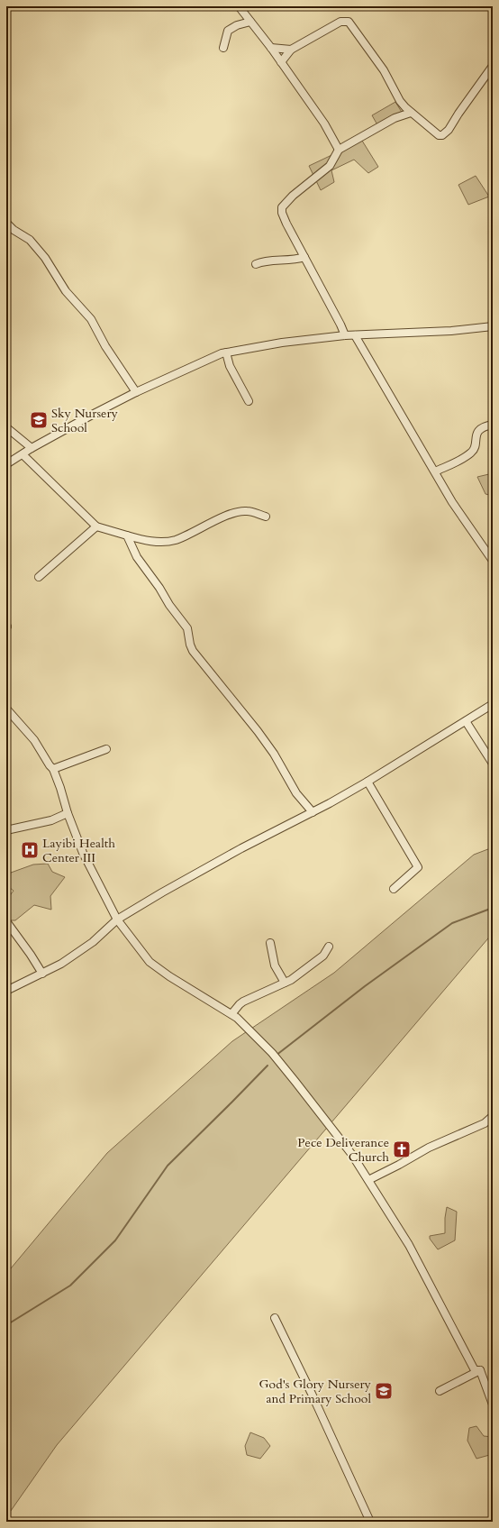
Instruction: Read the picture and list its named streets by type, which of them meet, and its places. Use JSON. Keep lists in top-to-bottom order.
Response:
{
  "places": {
    "school or university": ["Sky Nursery School", "God's Glory Nursery and Primary School"],
    "hospital": ["Layibi Health Center III"],
    "church": ["Pece Deliverance Church"]
  }
}
